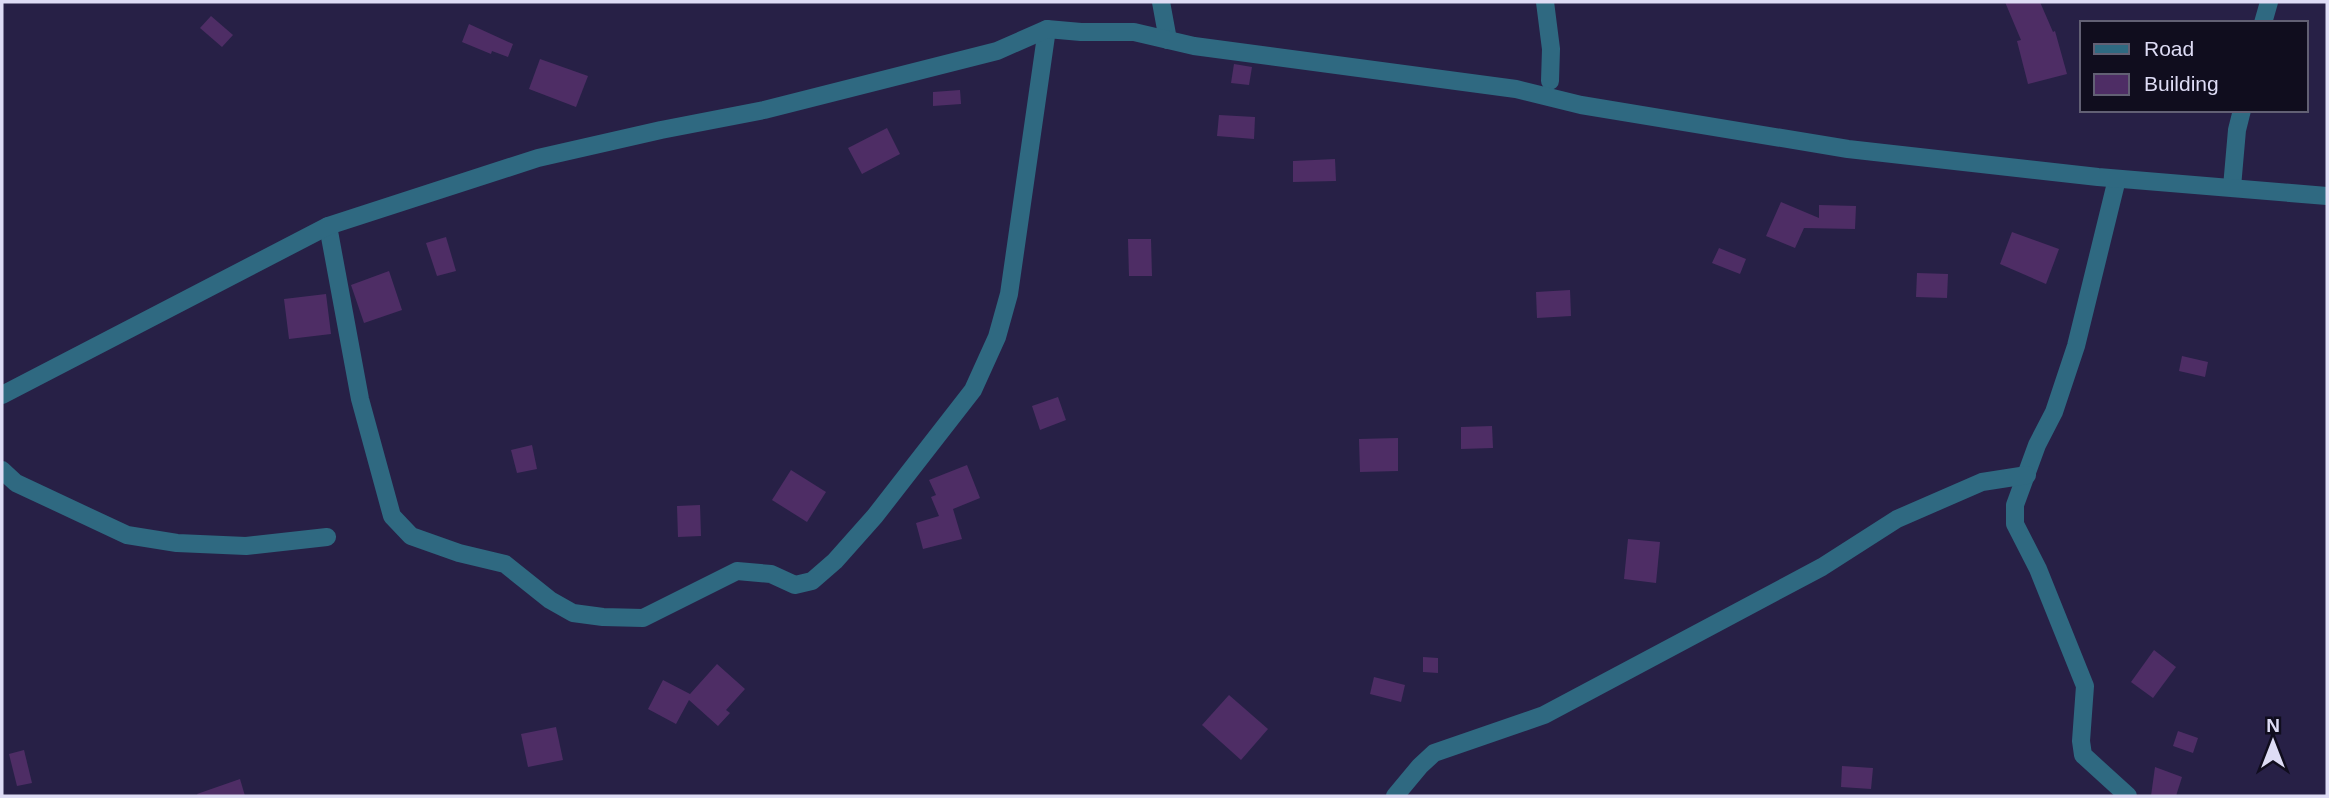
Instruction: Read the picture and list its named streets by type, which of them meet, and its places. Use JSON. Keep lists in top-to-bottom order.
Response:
{
  "legend": ["Road", "Building"],
  "north": "top"
}
